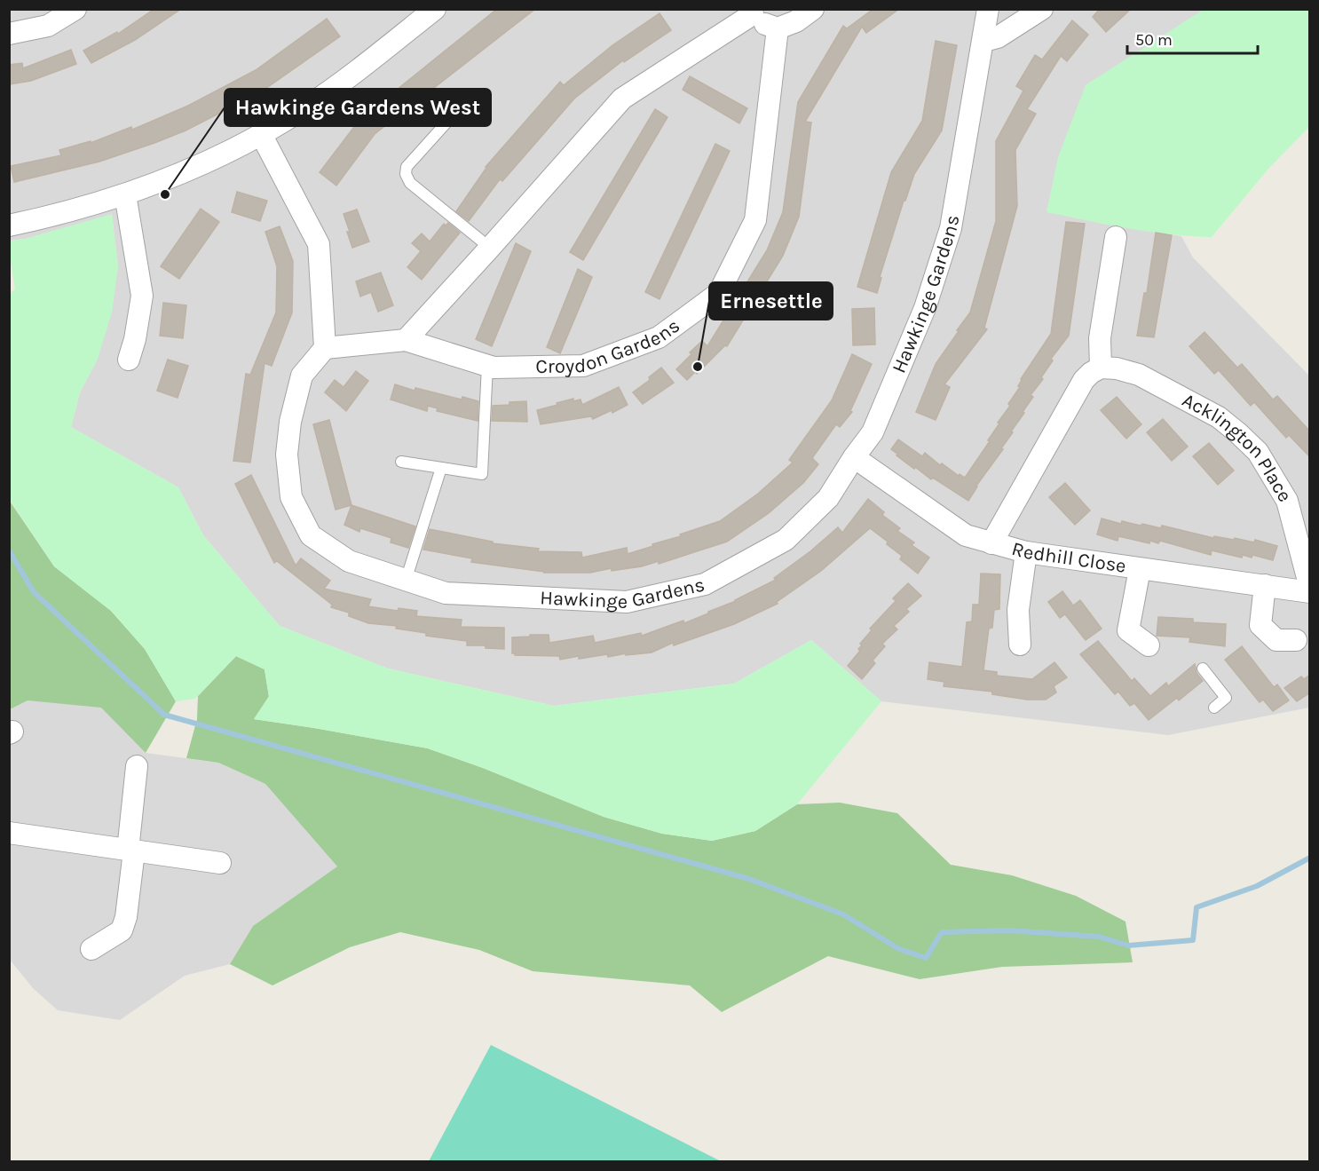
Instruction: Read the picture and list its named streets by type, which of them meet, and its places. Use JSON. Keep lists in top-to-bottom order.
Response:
{
  "streets": {
    "street": [
      "Hawkinge Gardens",
      "Croydon Gardens",
      "Acklington Place",
      "Redhill Close"
    ]
  },
  "crossings": [
    ["Hawkinge Gardens", "Croydon Gardens"],
    ["Hawkinge Gardens", "Redhill Close"]
  ],
  "places": ["Hawkinge Gardens West", "Ernesettle"],
  "scale_bar": "50 m"
}
